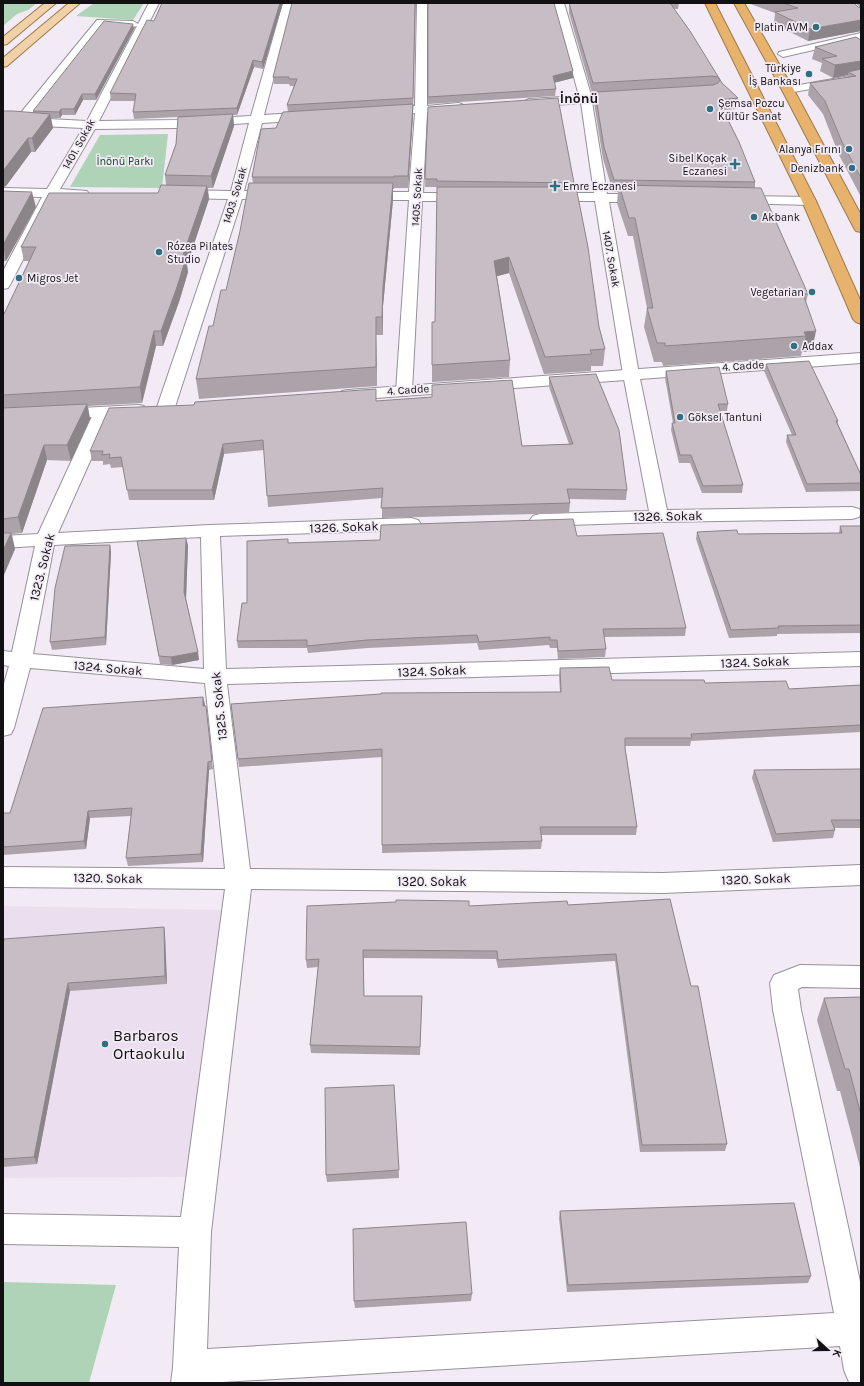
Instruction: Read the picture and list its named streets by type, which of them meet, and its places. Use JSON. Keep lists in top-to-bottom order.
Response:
{
  "streets": {
    "street": [
      "1401. Sokak",
      "1403. Sokak",
      "1405. Sokak",
      "1407. Sokak",
      "4. Cadde",
      "1326. Sokak",
      "1323. Sokak",
      "1324. Sokak",
      "1325. Sokak",
      "1320. Sokak"
    ]
  },
  "crossings": [
    ["1403. Sokak", "1323. Sokak"],
    ["1405. Sokak", "4. Cadde"],
    ["1407. Sokak", "4. Cadde"],
    ["1407. Sokak", "1326. Sokak"],
    ["1326. Sokak", "1323. Sokak"],
    ["1326. Sokak", "1325. Sokak"],
    ["1323. Sokak", "1324. Sokak"],
    ["1324. Sokak", "1325. Sokak"],
    ["1325. Sokak", "1320. Sokak"]
  ],
  "districts": ["İnönü"],
  "parks": ["İnönü Parkı"],
  "places": {
    "other": [
      "Platin AVM",
      "Türkiye İş Bankası",
      "Şemsa Pozcu Kültür Sanat",
      "Alanya Fırını",
      "Denizbank",
      "Akbank",
      "Rózea Pilates Studio",
      "Migros Jet",
      "Vegetarian",
      "Addax",
      "Göksel Tantuni",
      "Barbaros Ortaokulu"
    ],
    "health": ["Sibel Koçak Eczanesi", "Emre Eczanesi"]
  },
  "north": "right"
}
